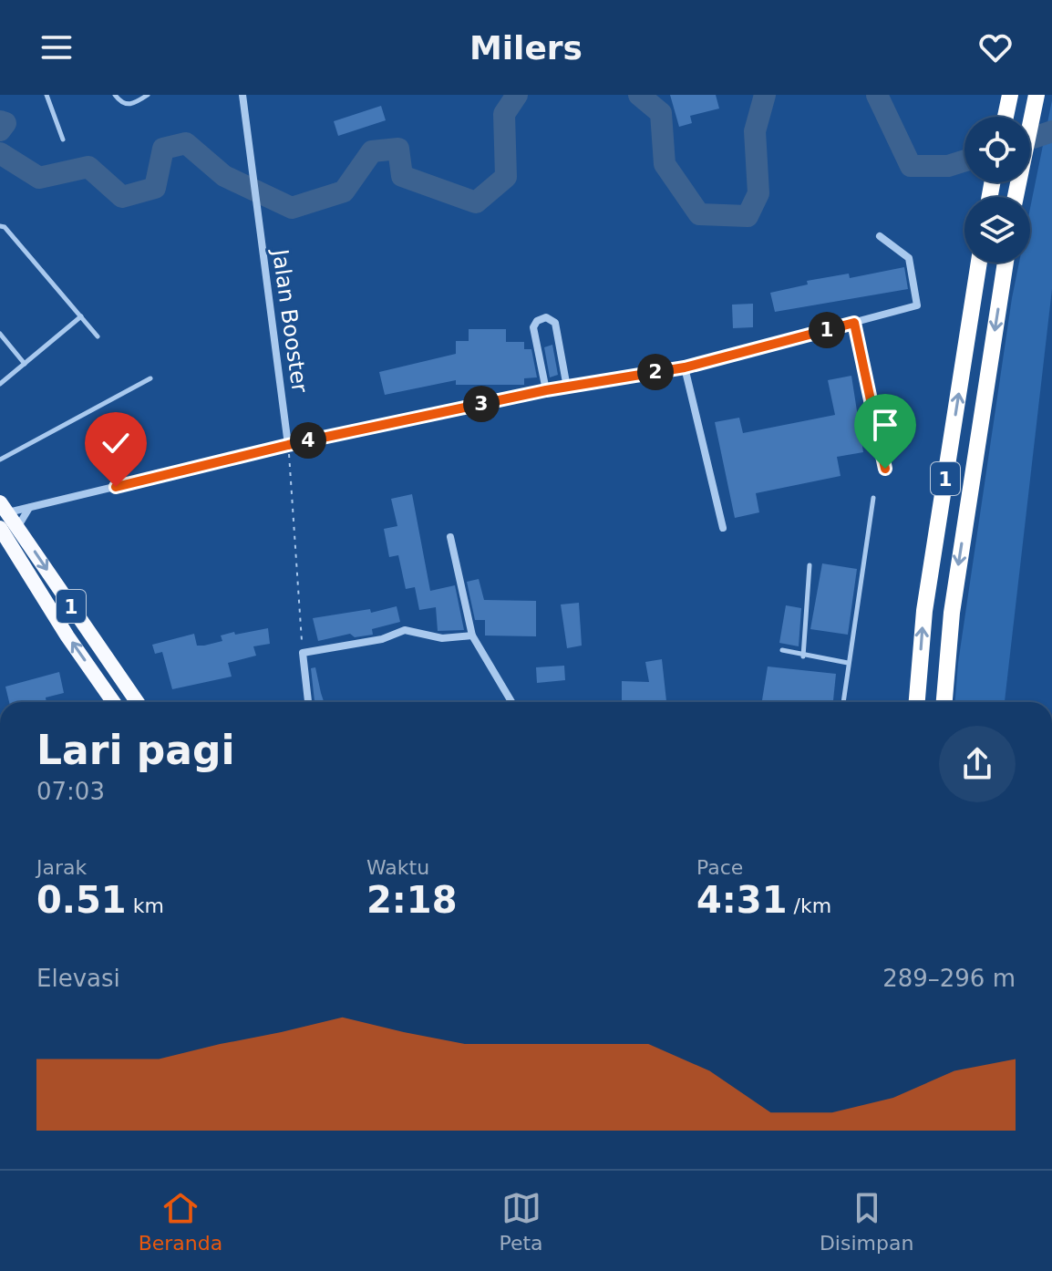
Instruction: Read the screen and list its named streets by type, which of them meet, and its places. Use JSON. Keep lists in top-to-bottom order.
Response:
{
  "streets": {
    "highway": ["1"],
    "street": ["Jalan Booster"]
  },
  "page": {
    "header": "Milers",
    "pins": [
      "1",
      "2",
      "3",
      "4"
    ],
    "heading": ["Lari pagi", "07:03"],
    "stats": [
      ["Jarak", "0.51 km"],
      ["Waktu", "2:18"],
      ["Pace", "4:31 /km"]
    ],
    "chart": ["Elevasi", "289–296 m"],
    "tabs": ["Beranda", "Peta", "Disimpan"]
  }
}
